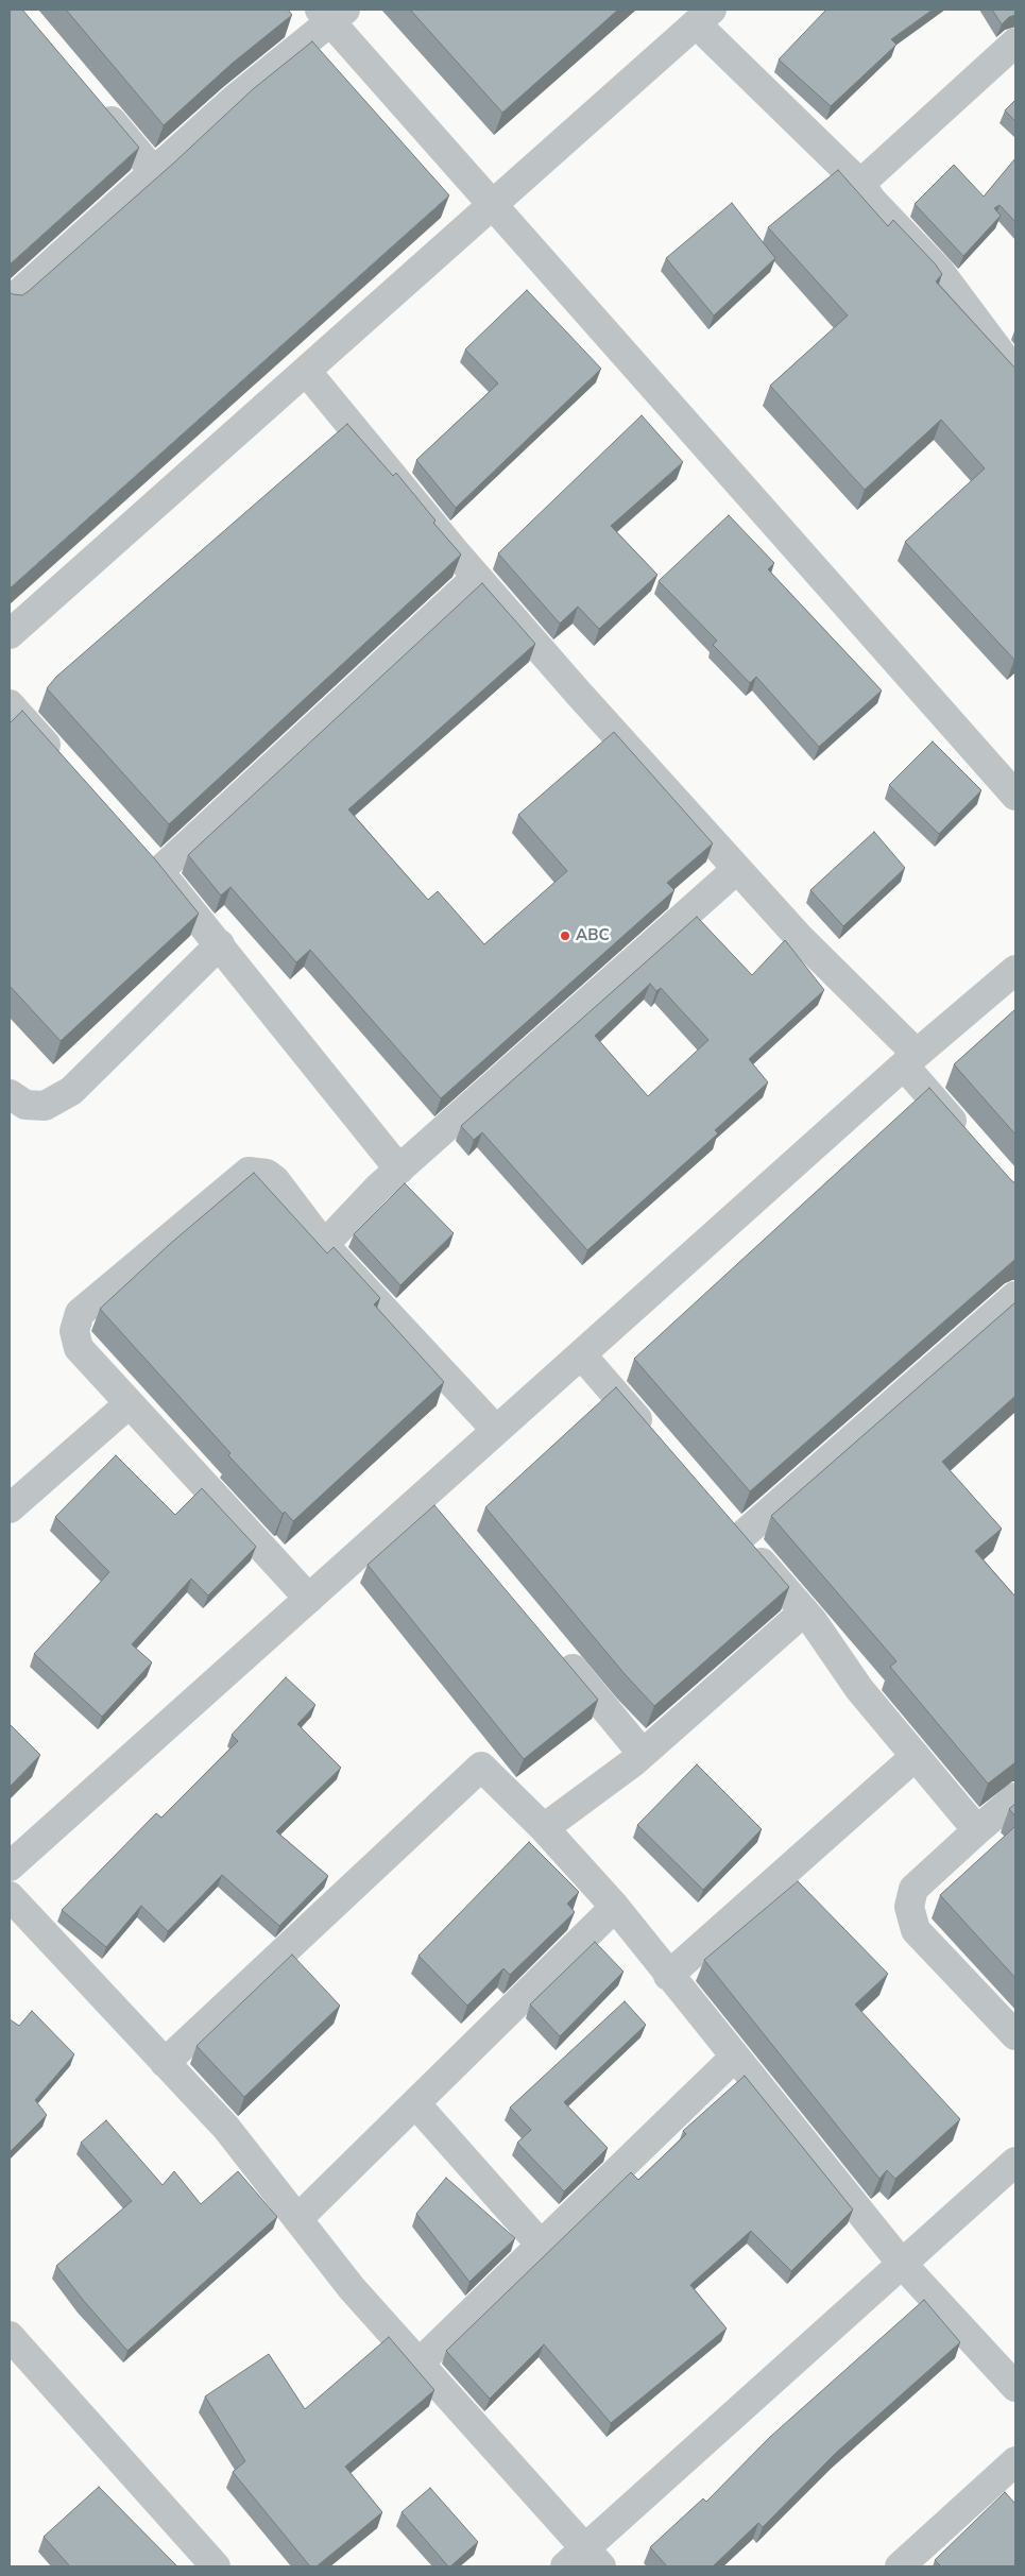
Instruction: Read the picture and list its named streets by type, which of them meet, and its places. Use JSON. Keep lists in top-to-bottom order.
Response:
{
  "places": ["ABC"]
}
